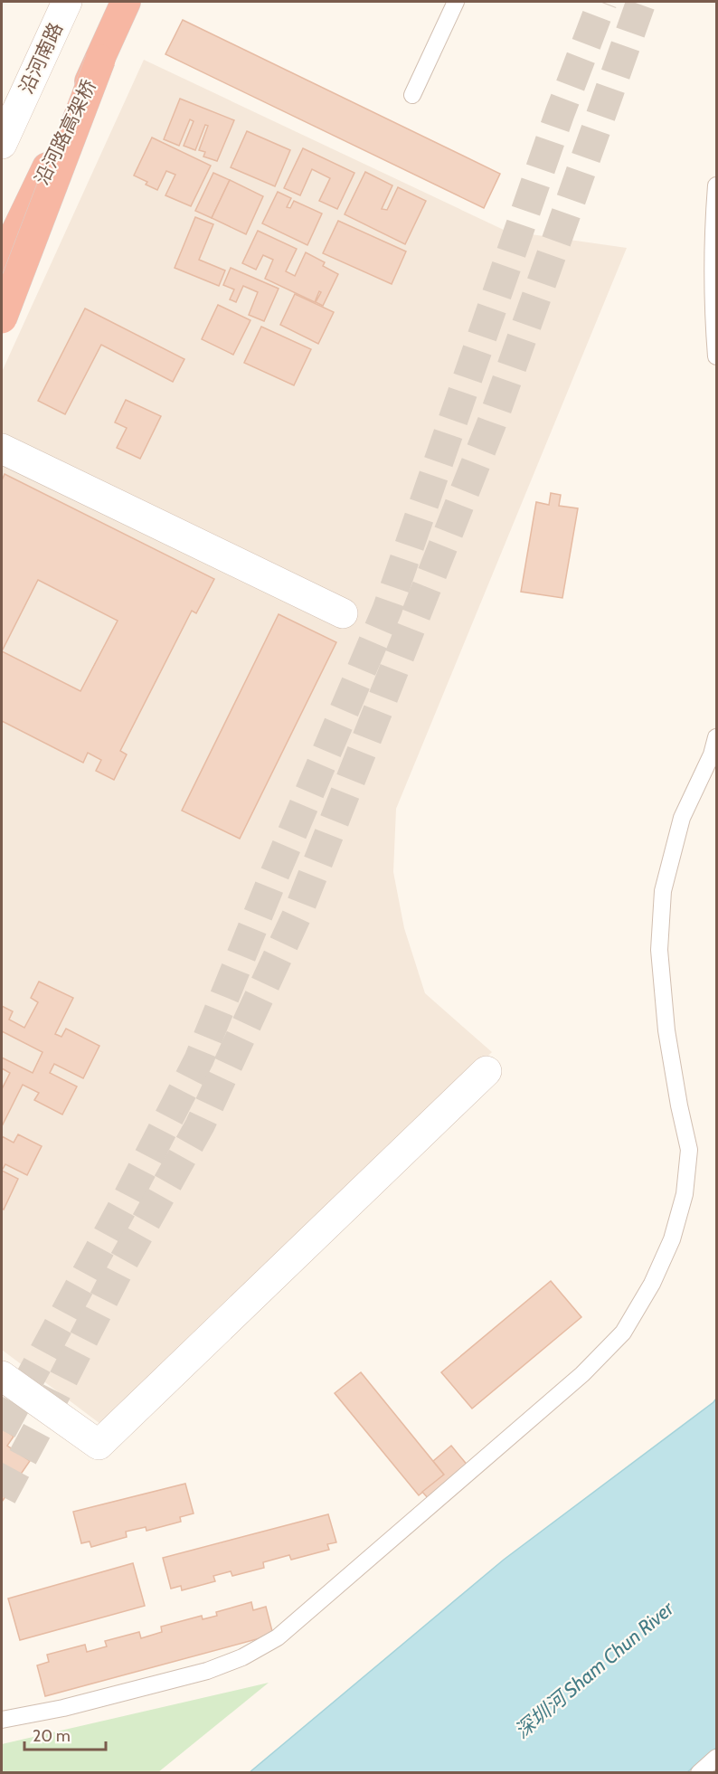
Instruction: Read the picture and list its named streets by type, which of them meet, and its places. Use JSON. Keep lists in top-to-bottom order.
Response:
{
  "streets": {
    "highway": ["沿河路高架桥"],
    "street": ["沿河南路"]
  },
  "water": ["深圳河 Sham Chun River"],
  "scale_bar": "20 m"
}
